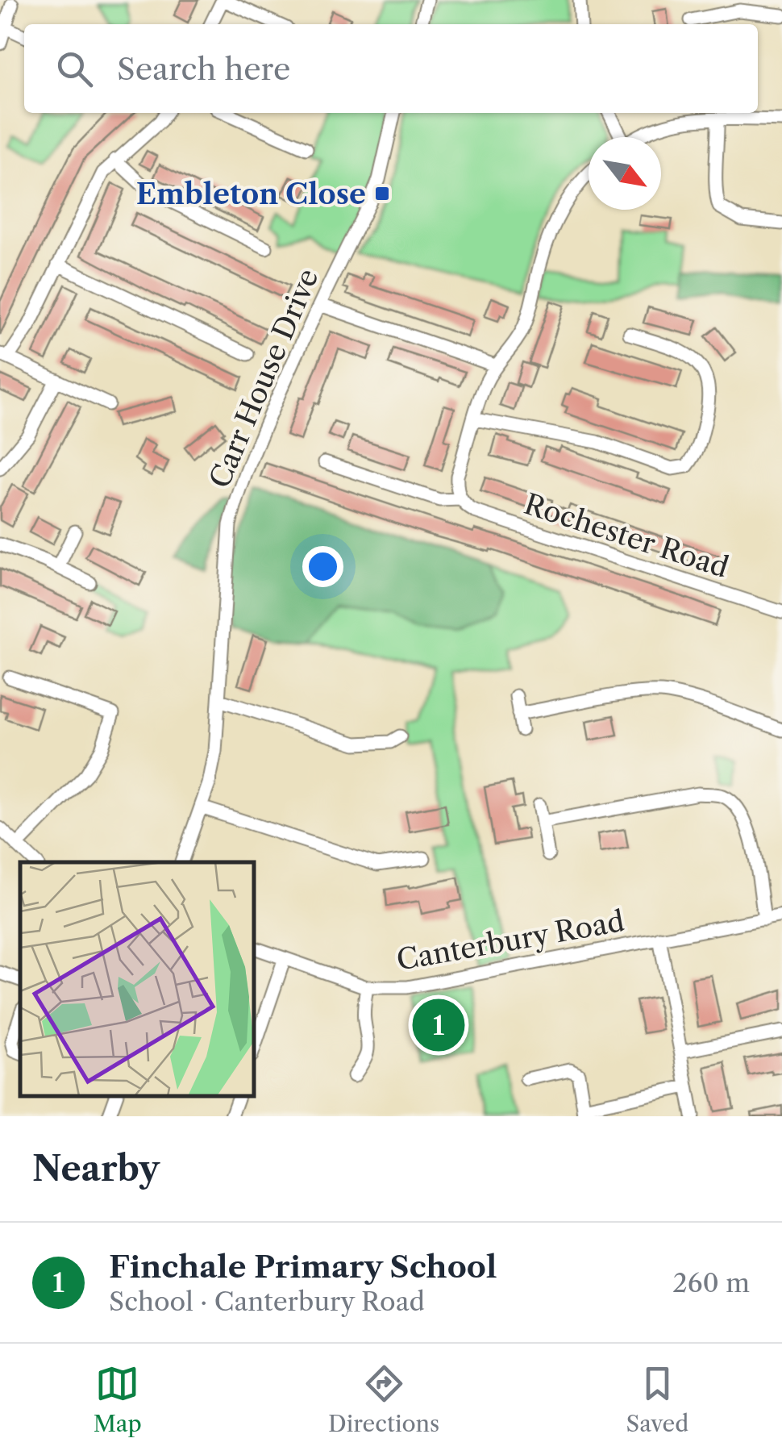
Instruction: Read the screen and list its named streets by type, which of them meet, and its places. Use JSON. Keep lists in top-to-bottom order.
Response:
{
  "streets": {
    "street": ["Carr House Drive", "Rochester Road", "Canterbury Road"]
  },
  "places": {
    "transit": ["Embleton Close"]
  },
  "north": "bottom right",
  "page": {
    "search": "Search here",
    "pins": "1",
    "heading": "Nearby",
    "list": [
      {
        "mark": "1",
        "name": "Finchale Primary School",
        "note": "School · Canterbury Road",
        "value": "260 m"
      }
    ],
    "nav": ["Map", "Directions", "Saved"]
  }
}
